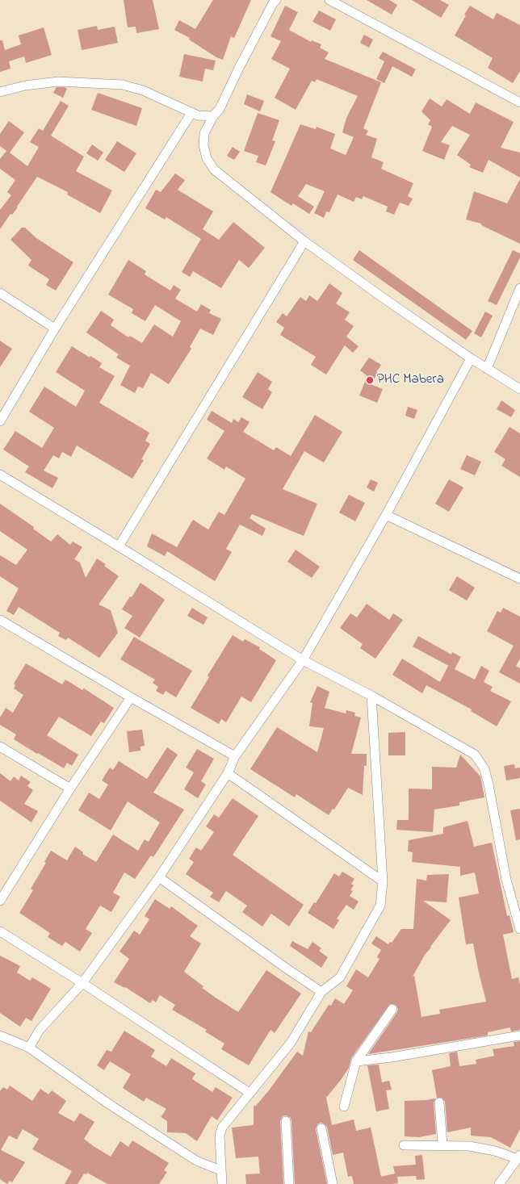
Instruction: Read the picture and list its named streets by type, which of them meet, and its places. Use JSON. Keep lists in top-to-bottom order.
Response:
{
  "places": ["PHC Mabera"]
}
